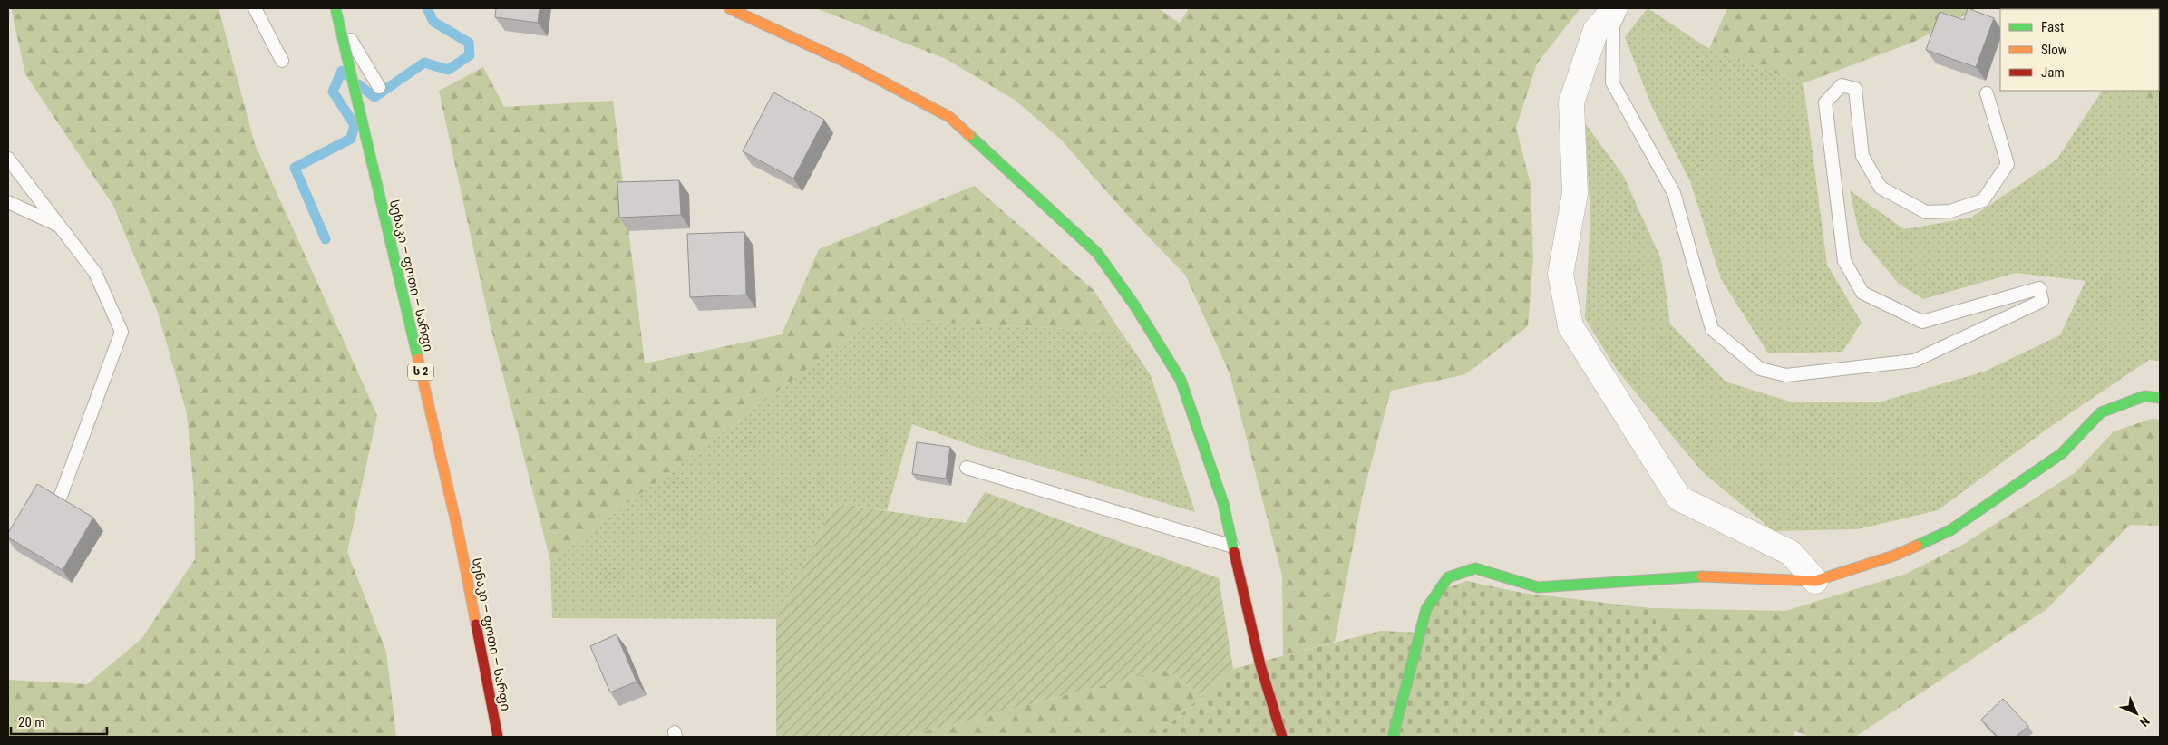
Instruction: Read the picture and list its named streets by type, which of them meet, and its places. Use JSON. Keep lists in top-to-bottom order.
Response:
{
  "streets": {
    "main road": ["სენაკი — ფოთი — სარფი", "ს 2"]
  },
  "legend": ["Fast", "Slow", "Jam"],
  "scale_bar": "20 m",
  "north": "bottom right"
}
